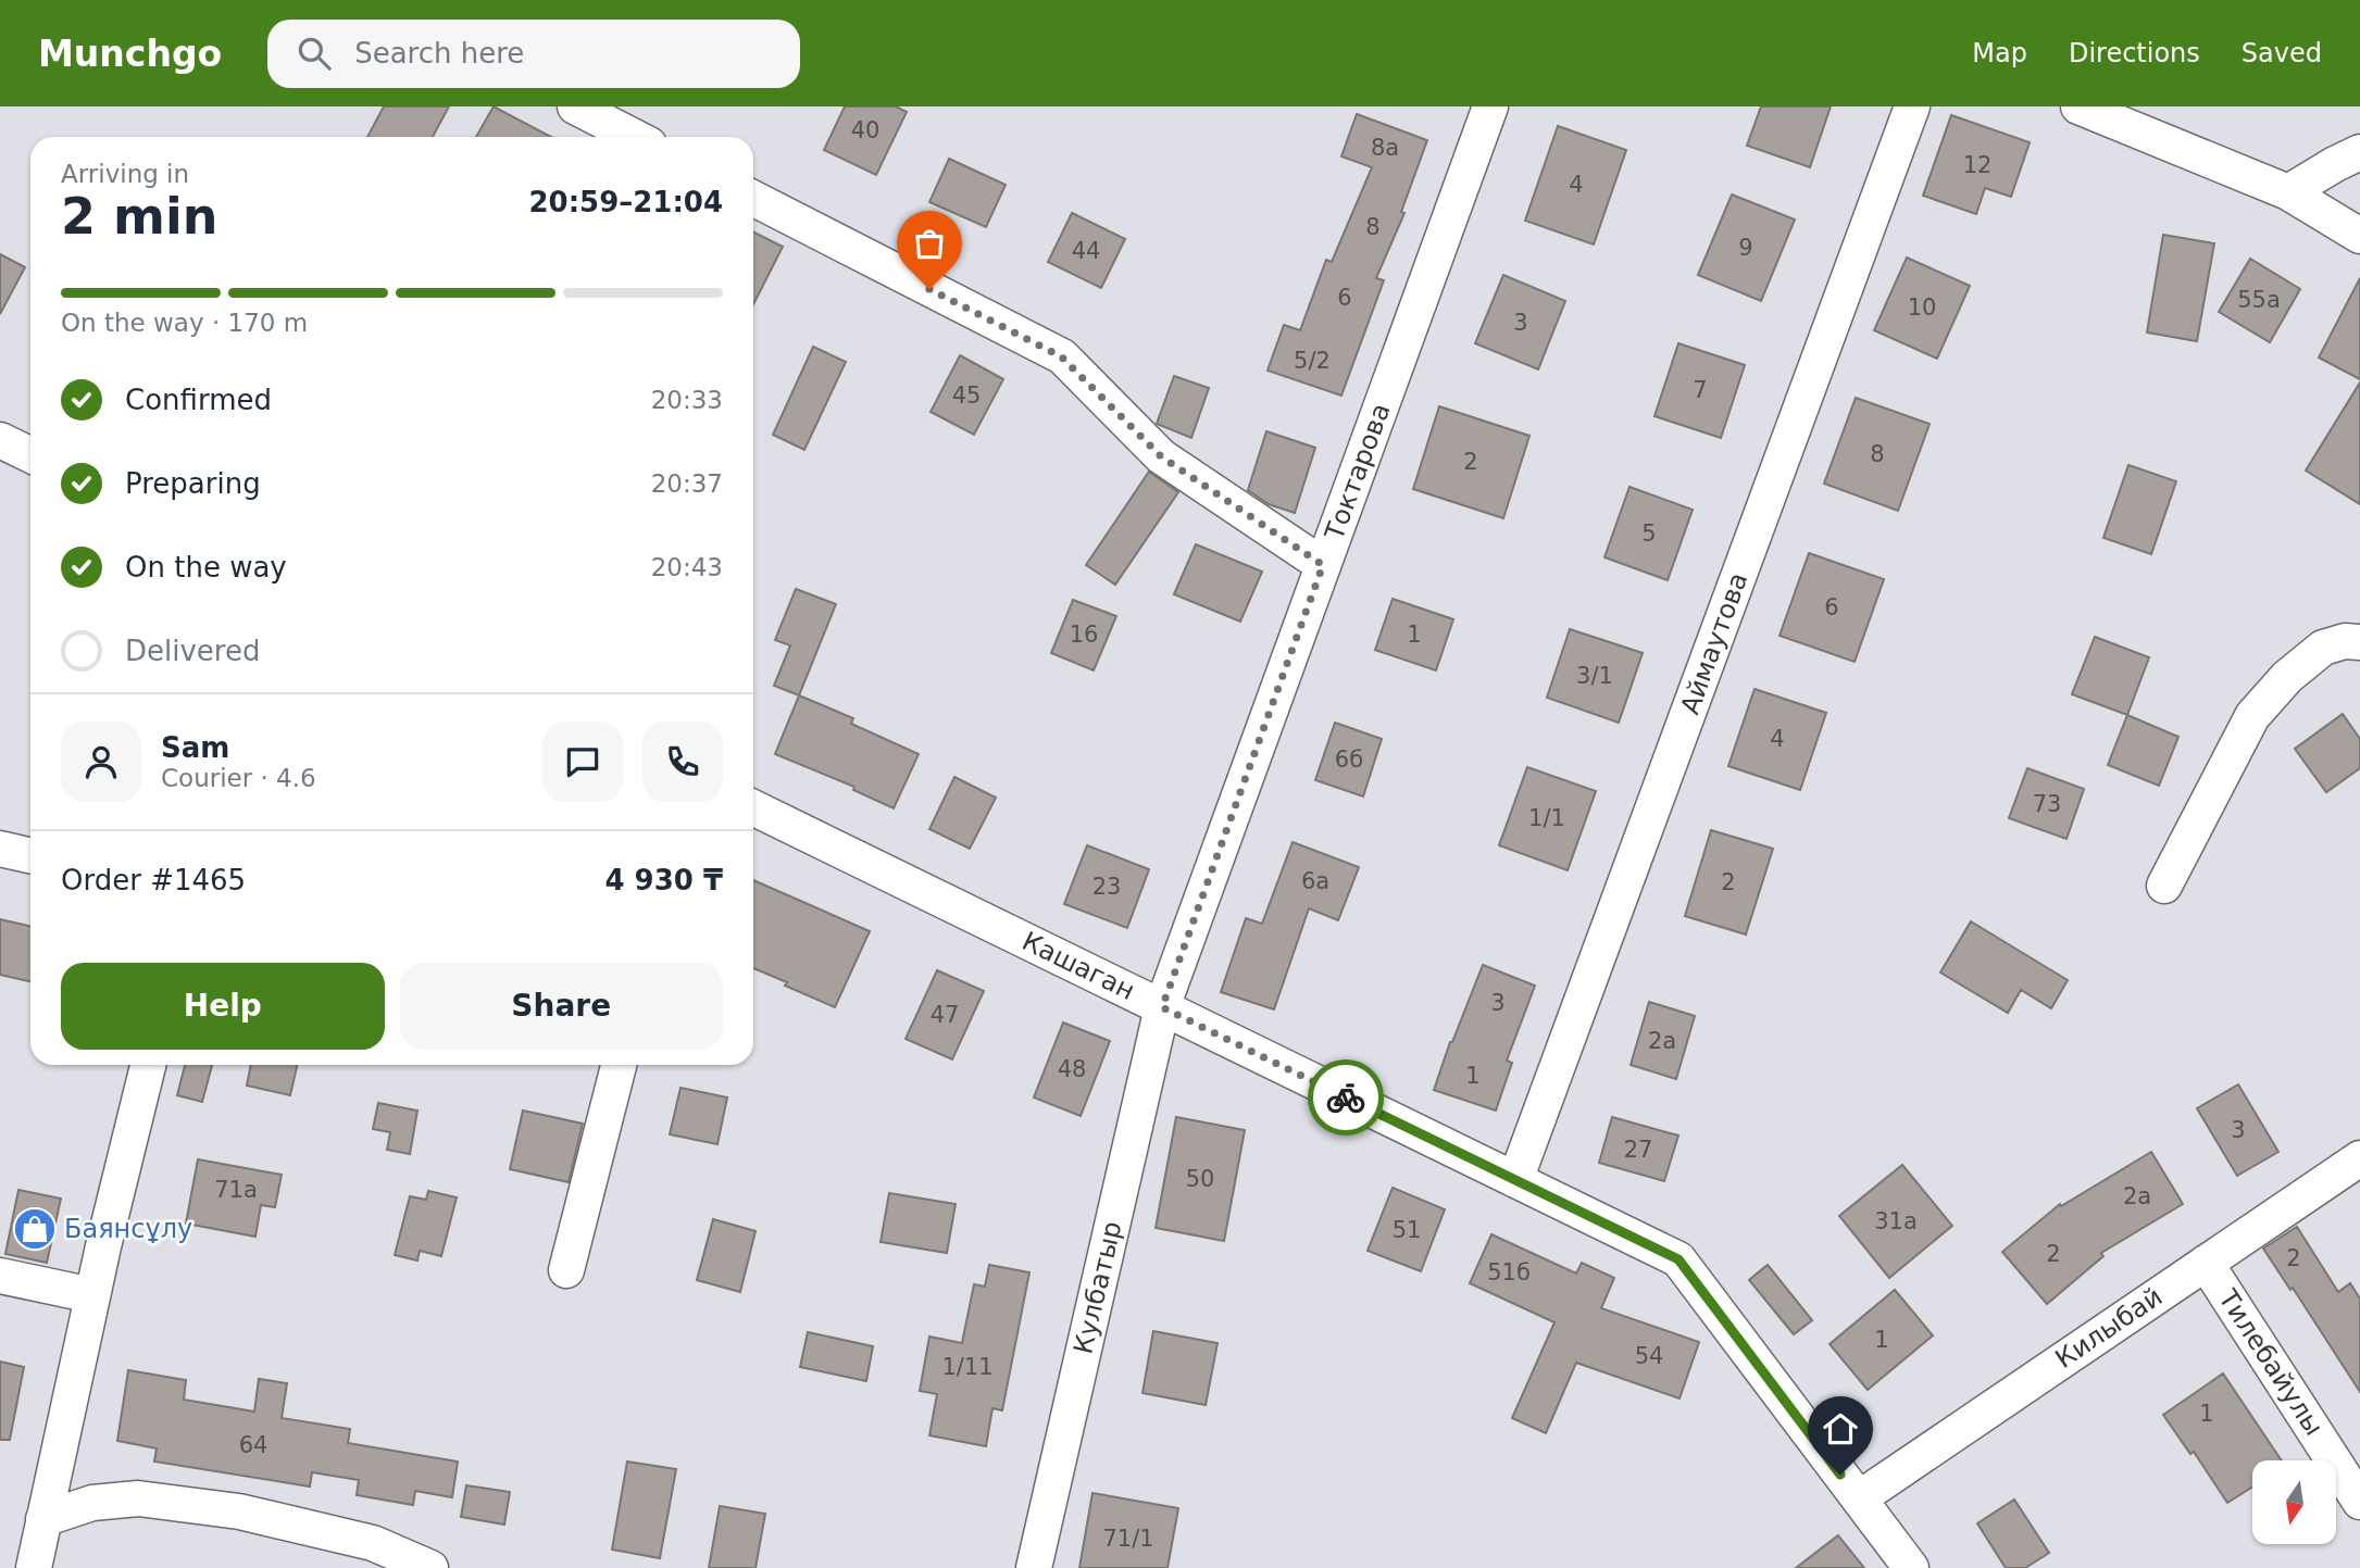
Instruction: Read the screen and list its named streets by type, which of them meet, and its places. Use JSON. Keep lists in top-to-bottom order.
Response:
{
  "streets": {
    "street": [
      "Токтарова",
      "Аймаутова",
      "Кашаган",
      "Кулбатыр",
      "Килыбай",
      "Тилебайулы"
    ]
  },
  "crossings": [
    ["Токтарова", "Кашаган"],
    ["Токтарова", "Кулбатыр"],
    ["Аймаутова", "Кашаган"],
    ["Кашаган", "Кулбатыр"],
    ["Кашаган", "Килыбай"],
    ["Килыбай", "Тилебайулы"]
  ],
  "places": {
    "shop": ["Баянсұлу"]
  },
  "house_numbers": [
    "40",
    "8а",
    "12",
    "4",
    "8",
    "9",
    "44",
    "6",
    "55а",
    "10",
    "3",
    "5/2",
    "7",
    "45",
    "8",
    "2",
    "5",
    "6",
    "16",
    "1",
    "3/1",
    "4",
    "6б",
    "73",
    "1/1",
    "6а",
    "2",
    "23",
    "3",
    "47",
    "2а",
    "48",
    "1",
    "3",
    "27",
    "50",
    "71а",
    "2а",
    "31а",
    "51",
    "2",
    "2",
    "51б",
    "1",
    "54",
    "1/11",
    "1",
    "64",
    "71/1"
  ],
  "north": "bottom",
  "page": {
    "header": "Munchgo",
    "search": "Search here",
    "nav": ["Map", "Directions", "Saved"],
    "heading": ["2 min", "Arriving in", "20:59–21:04"],
    "panel": [
      "Sam",
      "Courier · 4.6",
      "Order #1465",
      "4 930 ₸"
    ],
    "bar": "On the way · 170 m",
    "list": [
      ["Confirmed", "20:33"],
      ["Preparing", "20:37"],
      ["On the way", "20:43"],
      "Delivered"
    ],
    "buttons": ["Help", "Share"]
  }
}
